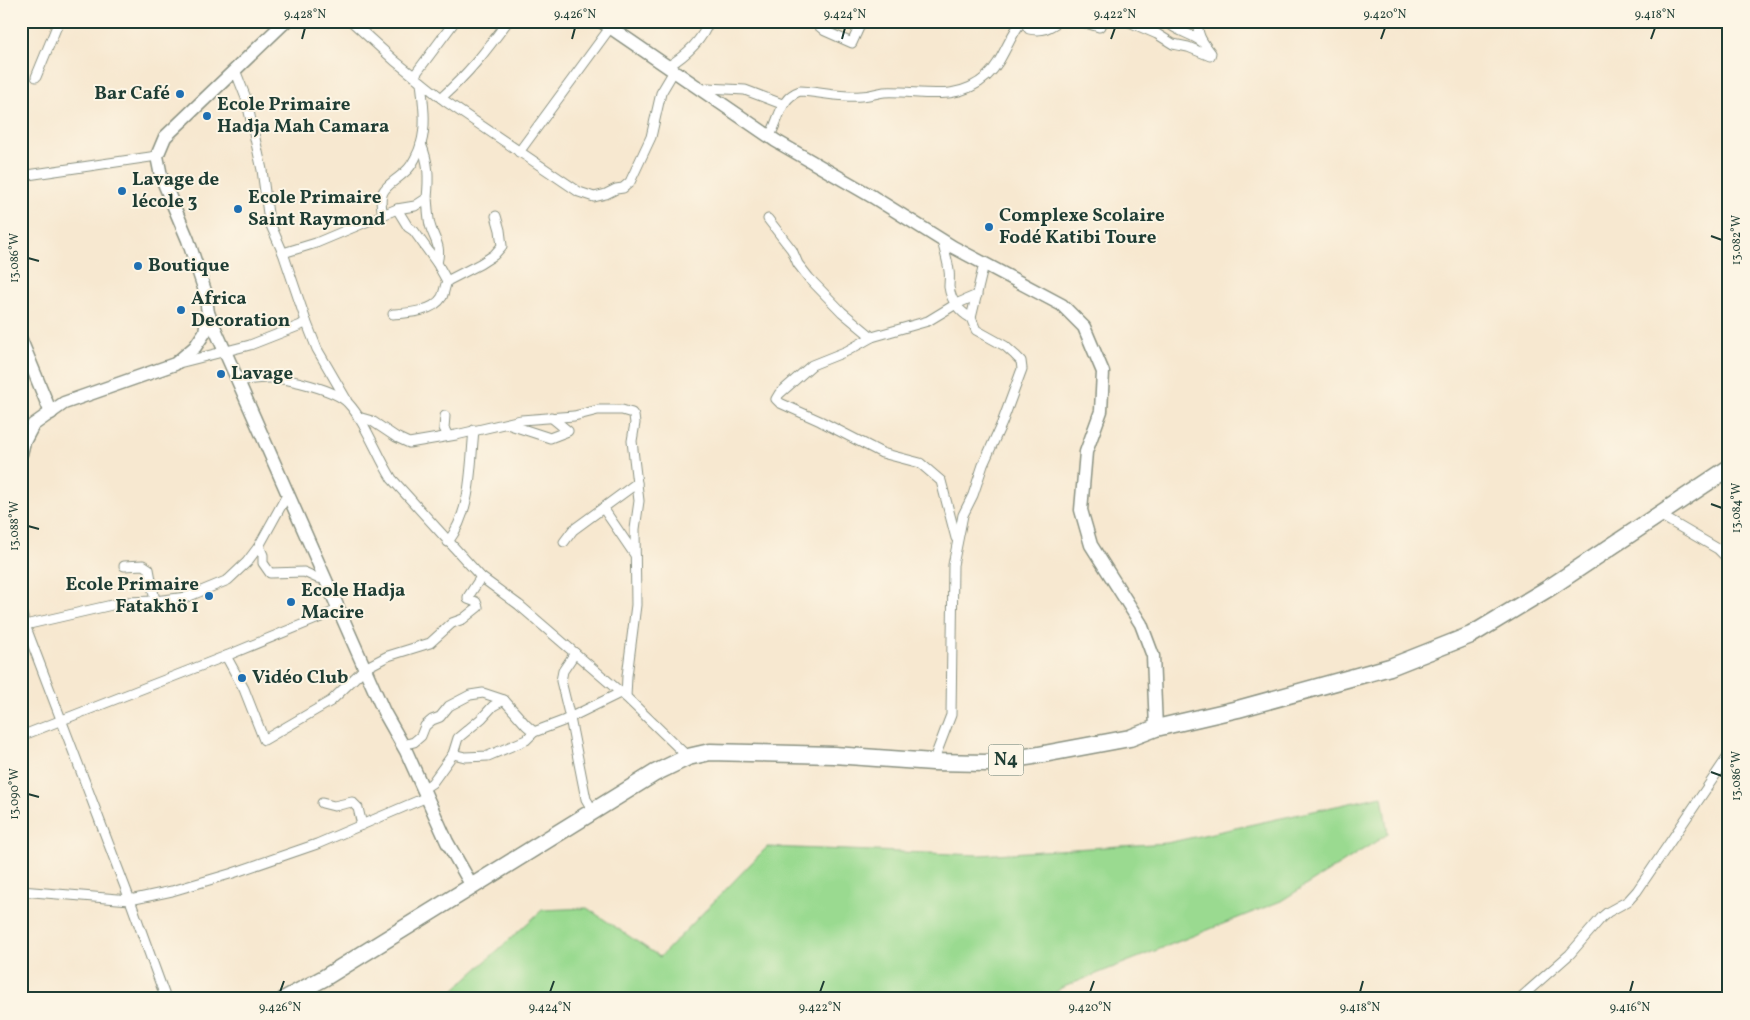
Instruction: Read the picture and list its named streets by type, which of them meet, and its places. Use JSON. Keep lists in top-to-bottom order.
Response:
{
  "streets": {
    "highway": ["N4"]
  },
  "places": [
    "Bar Café",
    "Ecole Primaire Hadja Mah Camara",
    "Lavage de lécole 3",
    "Ecole Primaire Saint Raymond",
    "Complexe Scolaire Fodé Katibi Toure",
    "Boutique",
    "Africa Decoration",
    "Lavage",
    "Ecole Primaire Fatakhö 1",
    "Ecole Hadja Macire",
    "Vidéo Club"
  ],
  "coordinates": [
    "9.428°N",
    "9.426°N",
    "9.424°N",
    "9.422°N",
    "9.420°N",
    "9.418°N",
    "13.082°W",
    "13.086°W",
    "13.084°W",
    "13.088°W",
    "13.090°W",
    "9.416°N"
  ]
}
